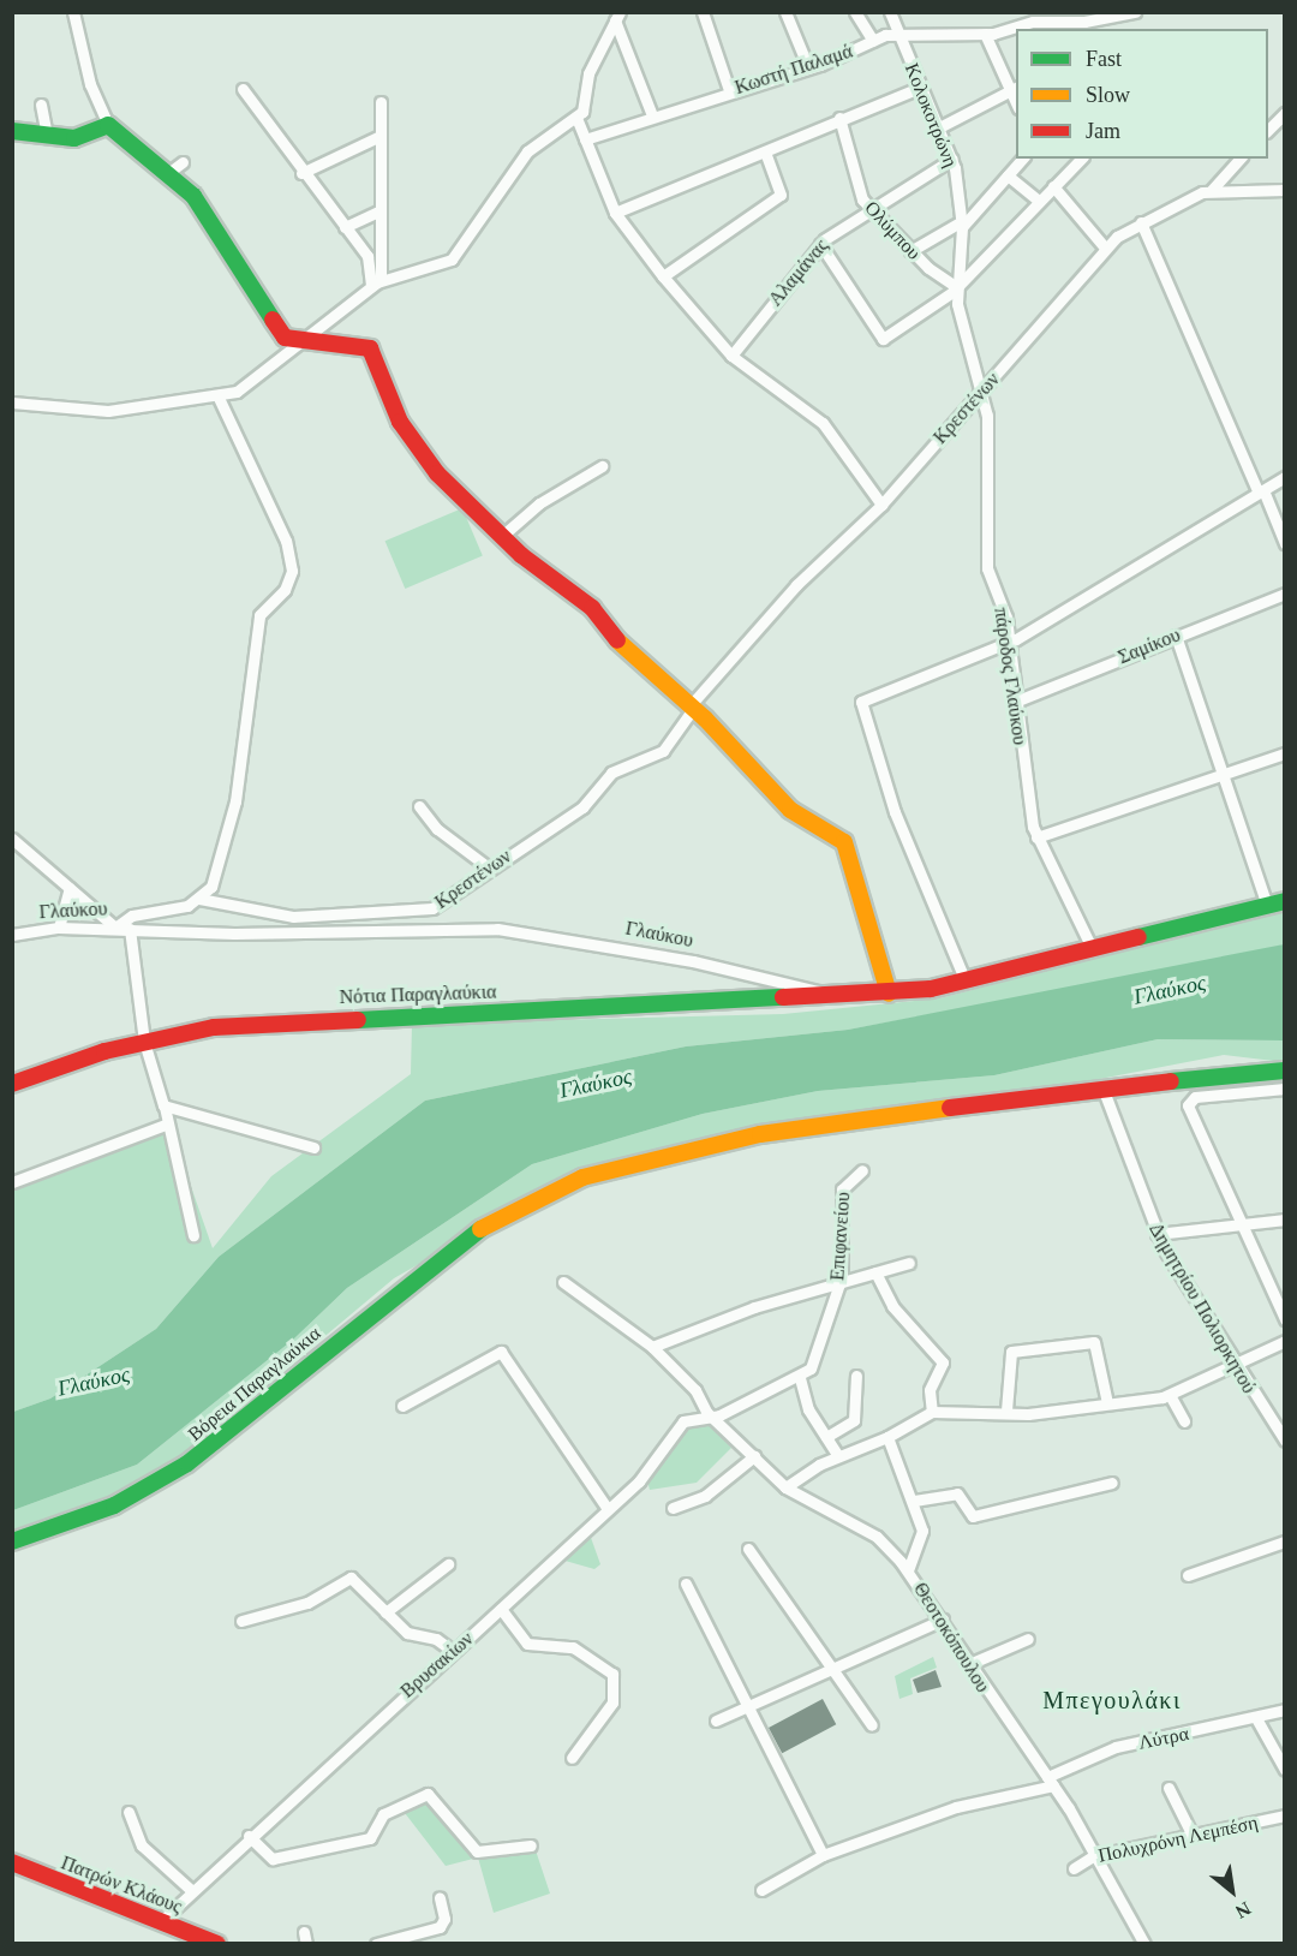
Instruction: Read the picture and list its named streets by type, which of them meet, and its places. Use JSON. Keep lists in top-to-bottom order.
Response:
{
  "streets": {
    "main road": [
      "Γλαύκου",
      "Νότια Παραγλαύκια",
      "Βόρεια Παραγλαύκια",
      "Πατρών Κλάους"
    ],
    "street": [
      "Κωστή Παλαμά",
      "Κολοκοτρώνη",
      "Ολύμπου",
      "Αλαμάνας",
      "Κρεστένων",
      "Σαμίκου",
      "πάροδος Γλαύκου",
      "Επιφανείου",
      "Δημητρίου Πολιορκητού",
      "Θεοτοκόπουλου",
      "Βρυσακίων",
      "Λύτρα",
      "Πολυχρόνη Λεμπέση"
    ]
  },
  "crossings": [
    ["Κωστή Παλαμά", "Κολοκοτρώνη"],
    ["Κολοκοτρώνη", "Ολύμπου"],
    ["Κολοκοτρώνη", "Αλαμάνας"],
    ["Κολοκοτρώνη", "Κρεστένων"],
    ["Κολοκοτρώνη", "πάροδος Γλαύκου"],
    ["Ολύμπου", "Αλαμάνας"],
    ["Κρεστένων", "πάροδος Γλαύκου"],
    ["Σαμίκου", "πάροδος Γλαύκου"],
    ["πάροδος Γλαύκου", "Γλαύκου"],
    ["Γλαύκου", "Νότια Παραγλαύκια"],
    ["Επιφανείου", "Θεοτοκόπουλου"],
    ["Επιφανείου", "Βρυσακίων"],
    ["Δημητρίου Πολιορκητού", "Βόρεια Παραγλαύκια"],
    ["Θεοτοκόπουλου", "Βρυσακίων"],
    ["Θεοτοκόπουλου", "Λύτρα"],
    ["Θεοτοκόπουλου", "Πολυχρόνη Λεμπέση"],
    ["Βρυσακίων", "Πατρών Κλάους"]
  ],
  "districts": ["Μπεγουλάκι"],
  "water": ["Γλαύκος"],
  "legend": ["Fast", "Slow", "Jam"],
  "north": "bottom right"
}
